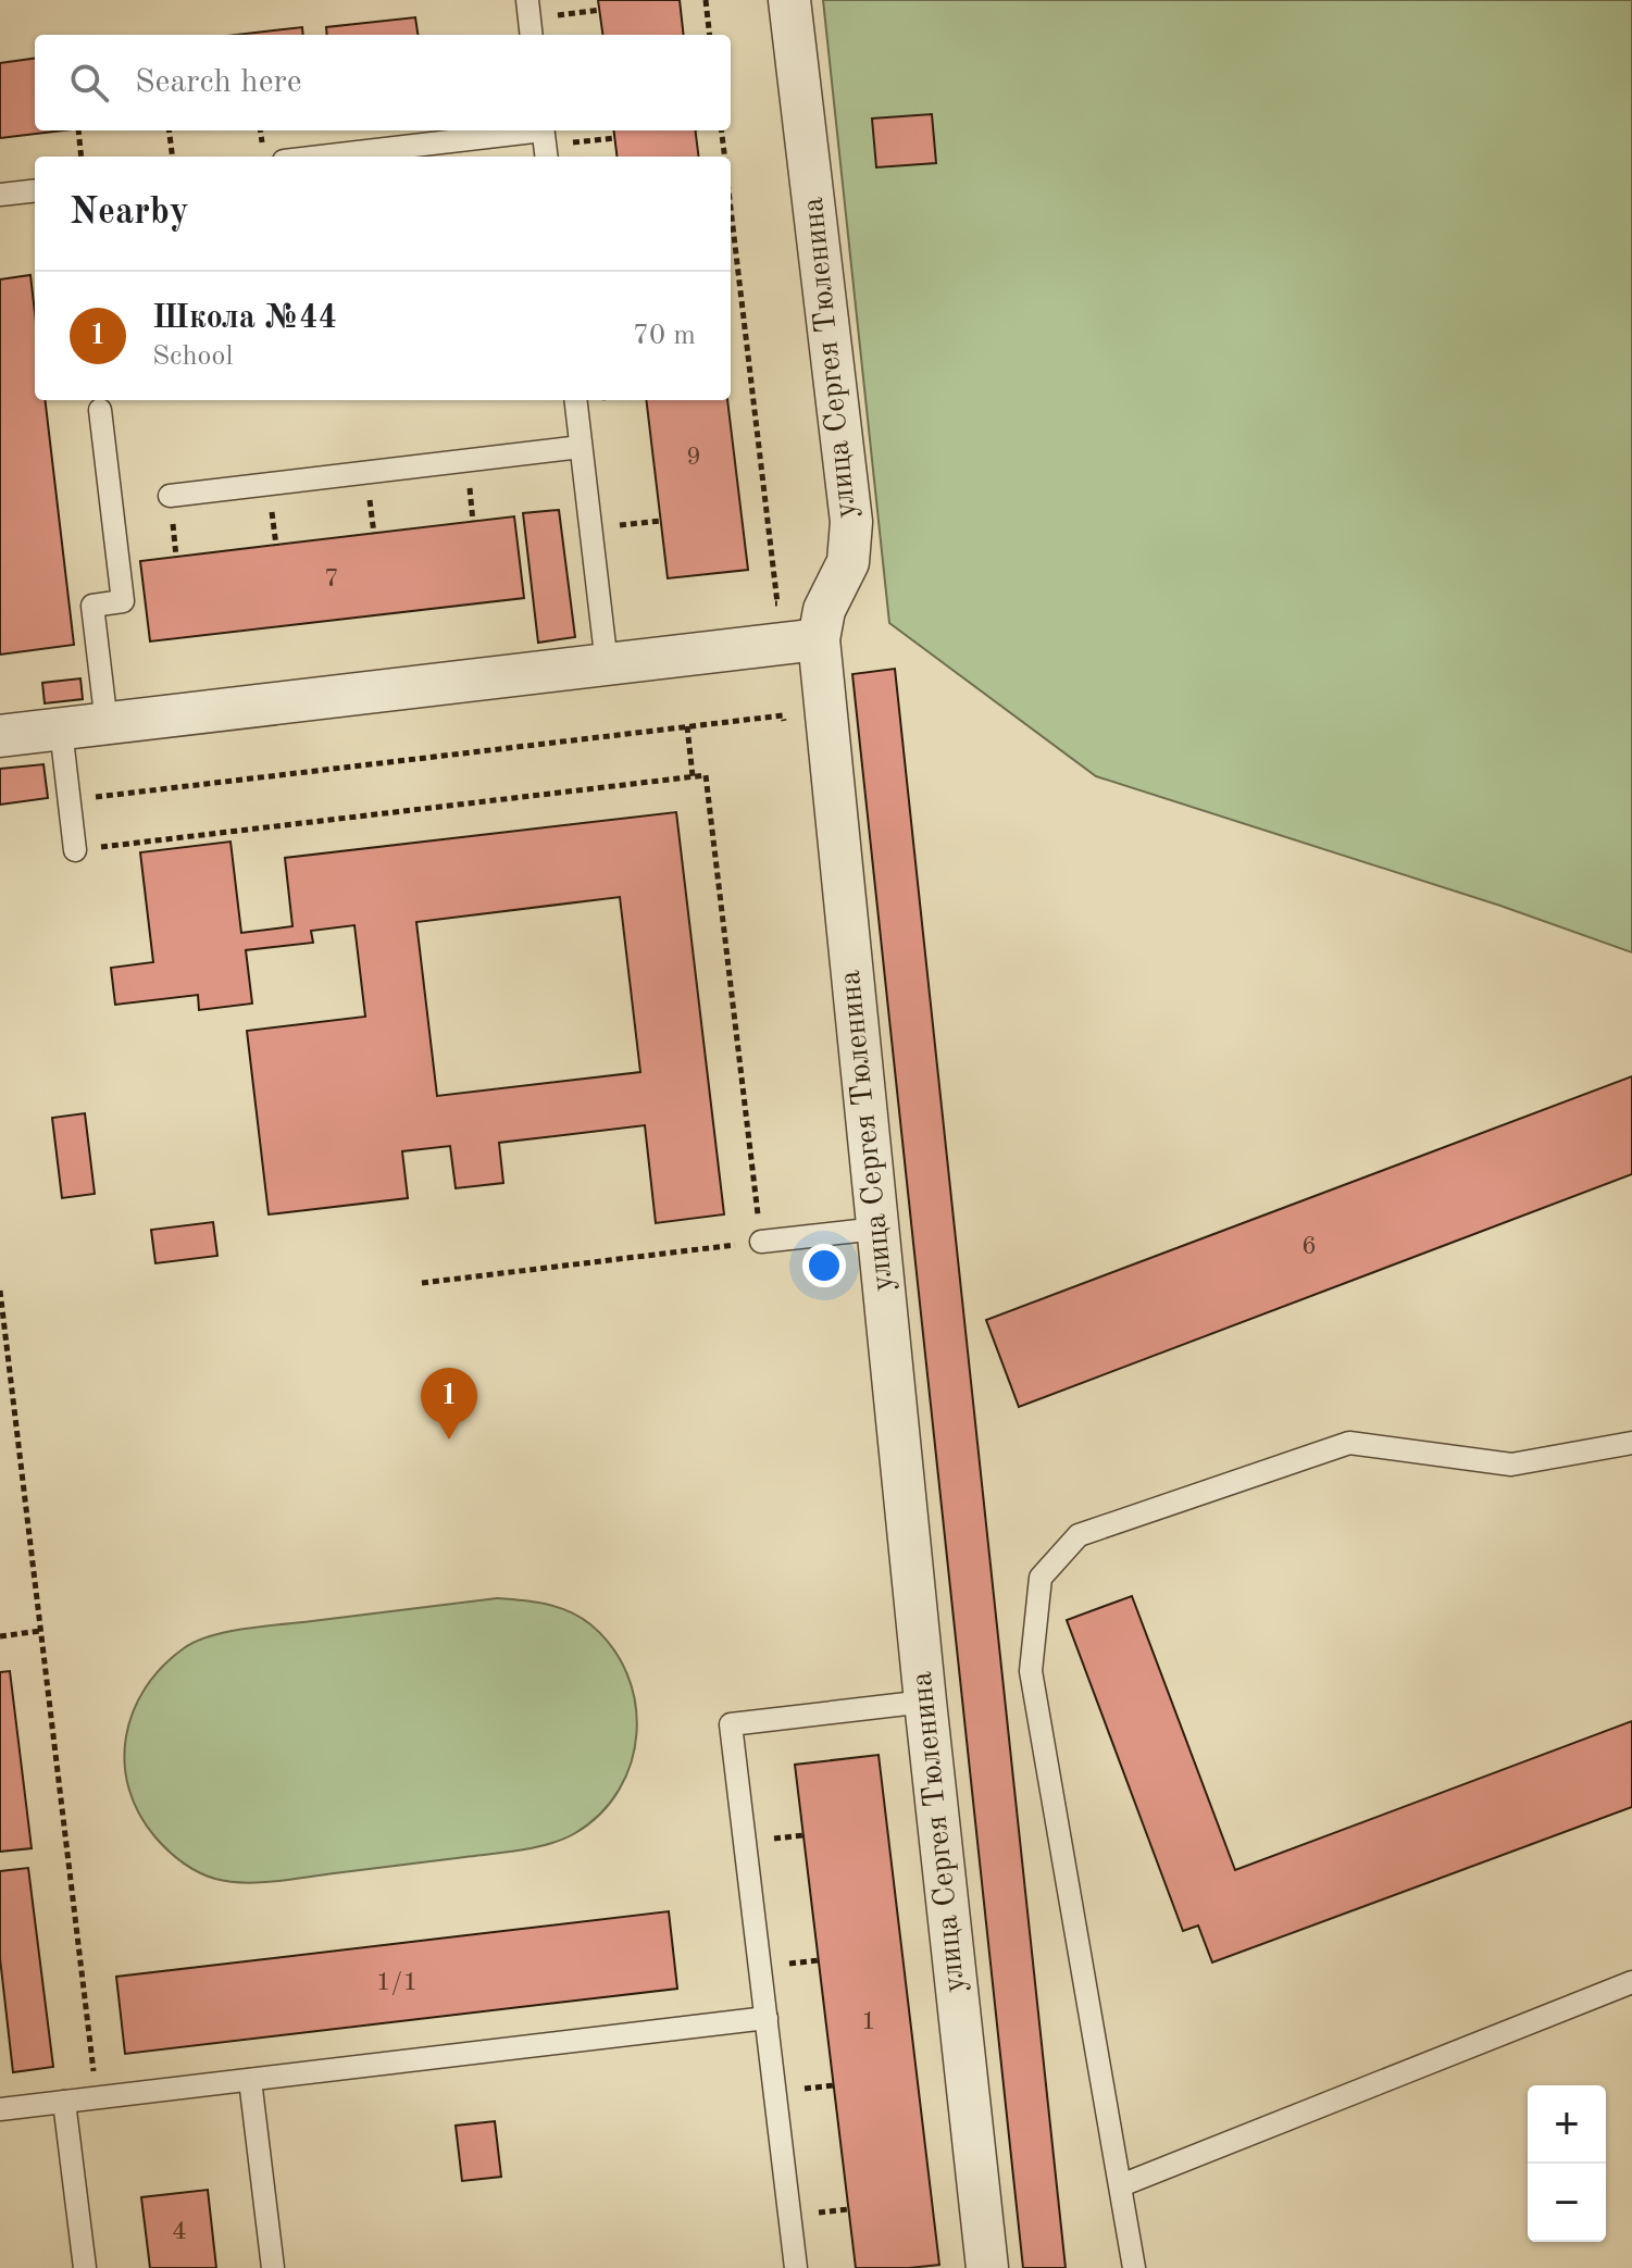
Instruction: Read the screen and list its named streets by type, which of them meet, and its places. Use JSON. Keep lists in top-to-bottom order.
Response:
{
  "streets": {
    "street": ["улица Сергея Тюленина"]
  },
  "house_numbers": [
    "9",
    "7",
    "6",
    "1/1",
    "1",
    "4"
  ],
  "page": {
    "search": "Search here",
    "heading": "Nearby",
    "list": [
      {
        "mark": "1",
        "name": "Школа №44",
        "note": "School",
        "value": "70 m"
      }
    ],
    "pins": "1",
    "map_buttons": ["+", "−"]
  }
}
